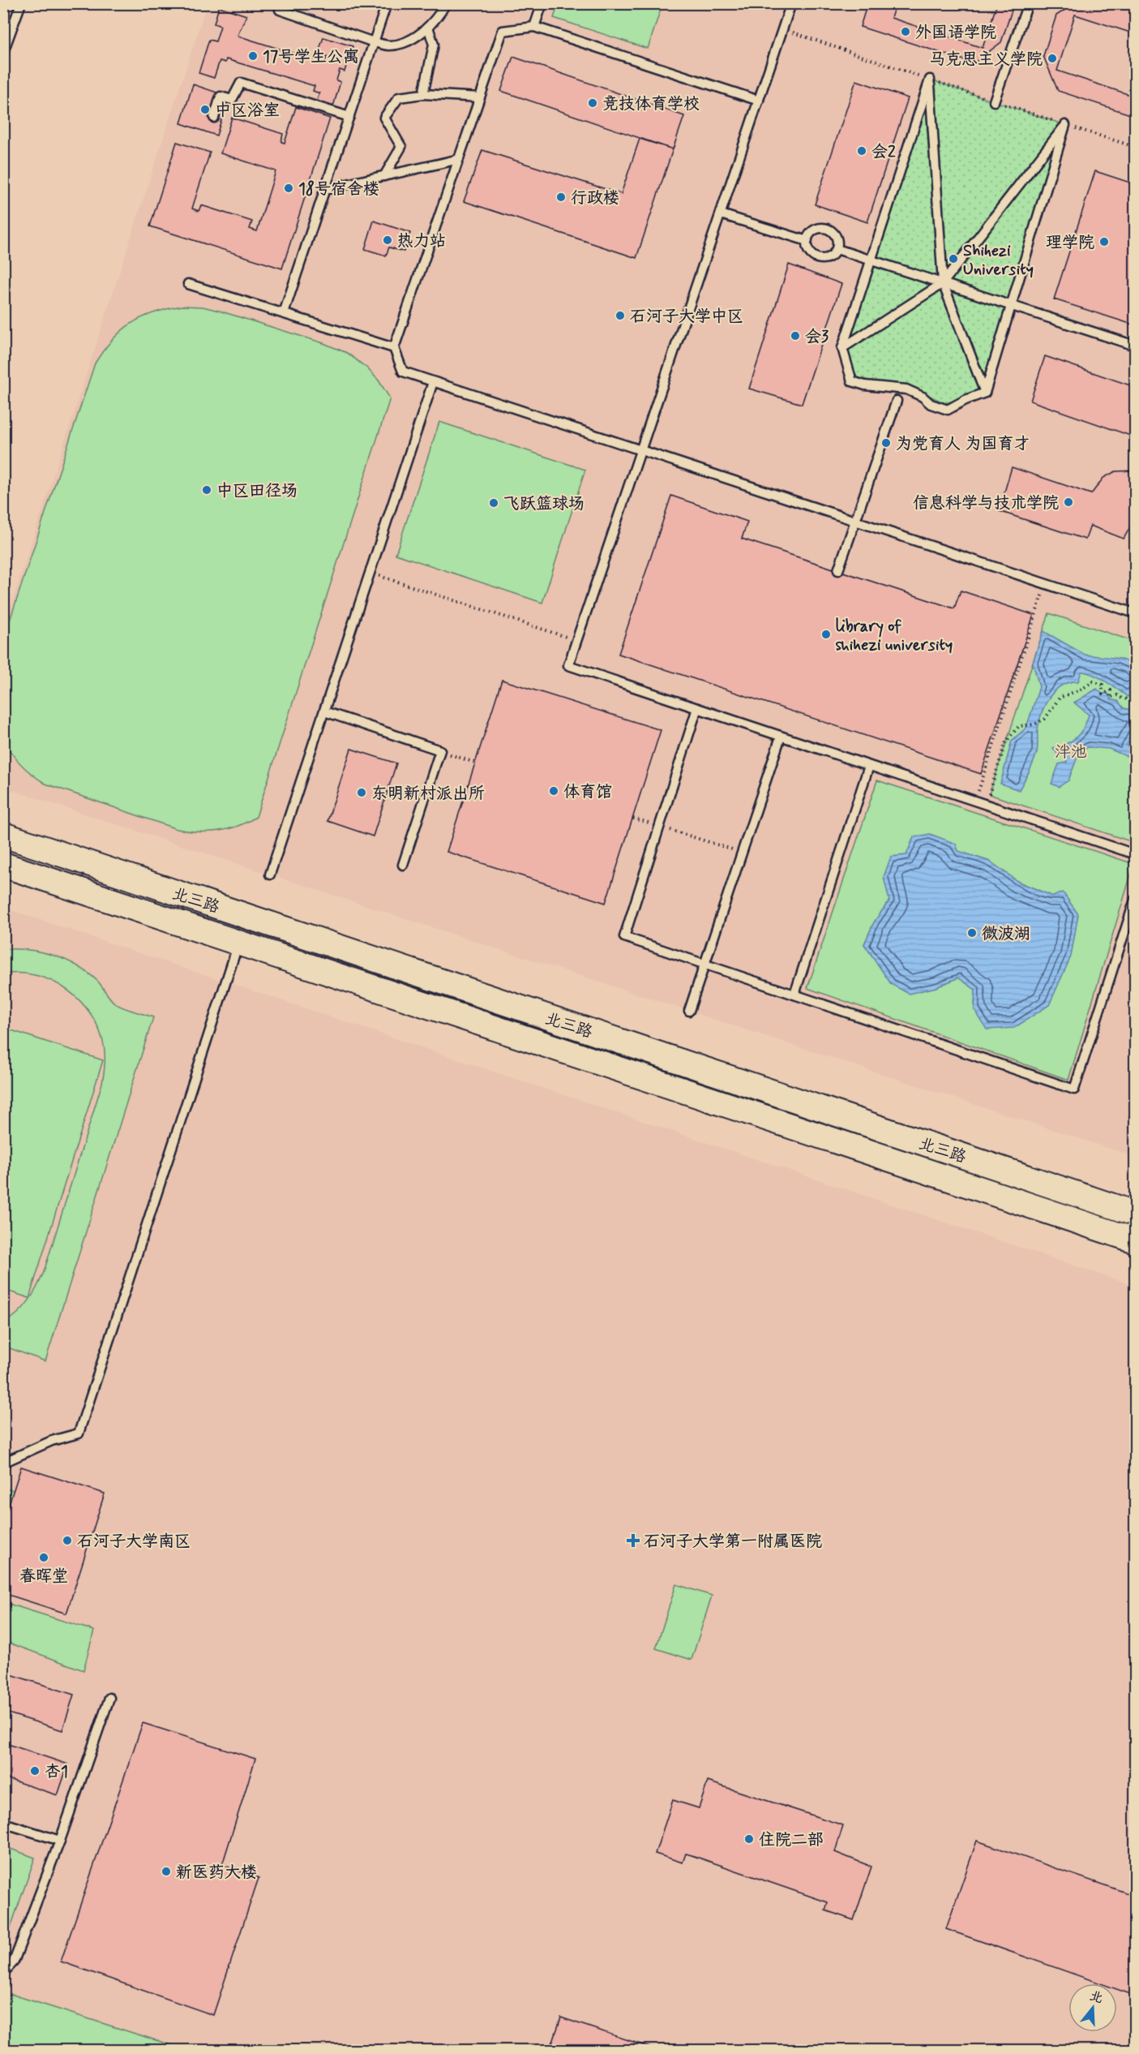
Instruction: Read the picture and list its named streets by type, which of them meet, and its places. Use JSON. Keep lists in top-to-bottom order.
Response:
{
  "streets": {
    "main road": ["北三路"]
  },
  "parks": ["泮池"],
  "places": {
    "other": [
      "外国语学院",
      "17号学生公寓",
      "马克思主义学院",
      "竞技体育学校",
      "中区浴室",
      "会2",
      "18号宿舍楼",
      "行政楼",
      "热力站",
      "理学院",
      "Shihezi University",
      "石河子大学中区",
      "会3",
      "为党育人 为国育才",
      "中区田径场",
      "信息科学与技术学院",
      "飞跃篮球场",
      "library of shihezi university",
      "体育馆",
      "东明新村派出所",
      "微波湖",
      "石河子大学南区",
      "春晖堂",
      "杏1",
      "住院二部",
      "新医药大楼"
    ],
    "health": ["石河子大学第一附属医院"]
  },
  "north": "top"
}
